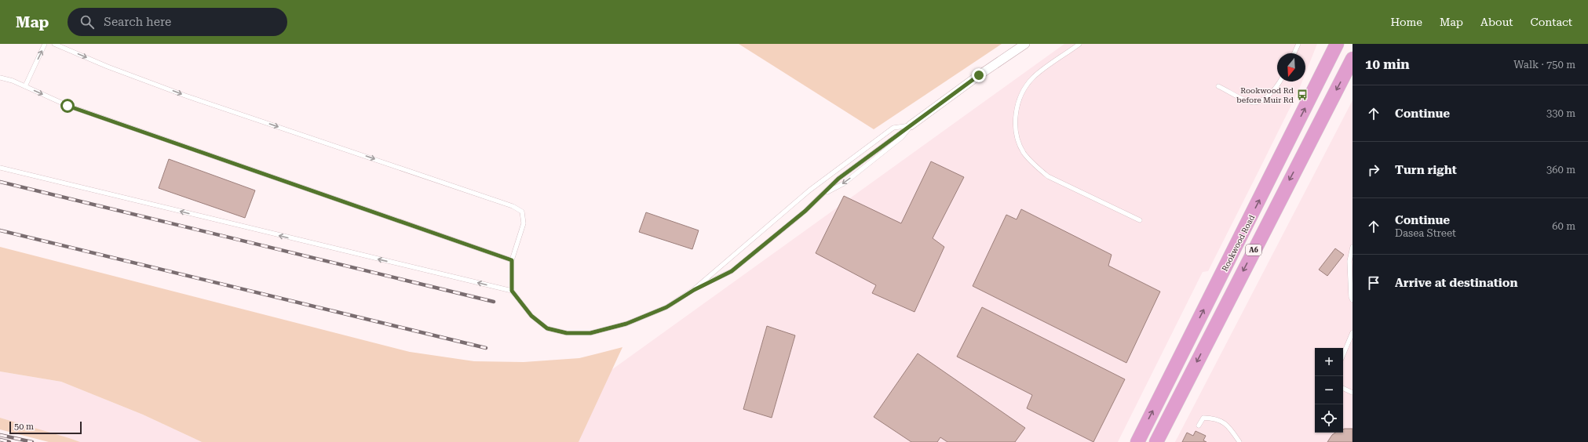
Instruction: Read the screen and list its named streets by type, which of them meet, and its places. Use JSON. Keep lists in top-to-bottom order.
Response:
{
  "streets": {
    "highway": ["Rookwood Road", "A6"]
  },
  "places": {
    "bus stop": ["Rookwood Rd before Muir Rd"]
  },
  "scale_bar": "50 m",
  "north": "bottom",
  "page": {
    "header": "Map",
    "search": "Search here",
    "nav": [
      "Home",
      "Map",
      "About",
      "Contact"
    ],
    "heading": ["10 min", "Walk · 750 m"],
    "list": [
      ["Continue", "330 m"],
      ["Turn right", "360 m"],
      ["Continue", "Dasea Street", "60 m"],
      "Arrive at destination"
    ],
    "map_buttons": ["+", "−"],
    "scale": "50 m"
  }
}
